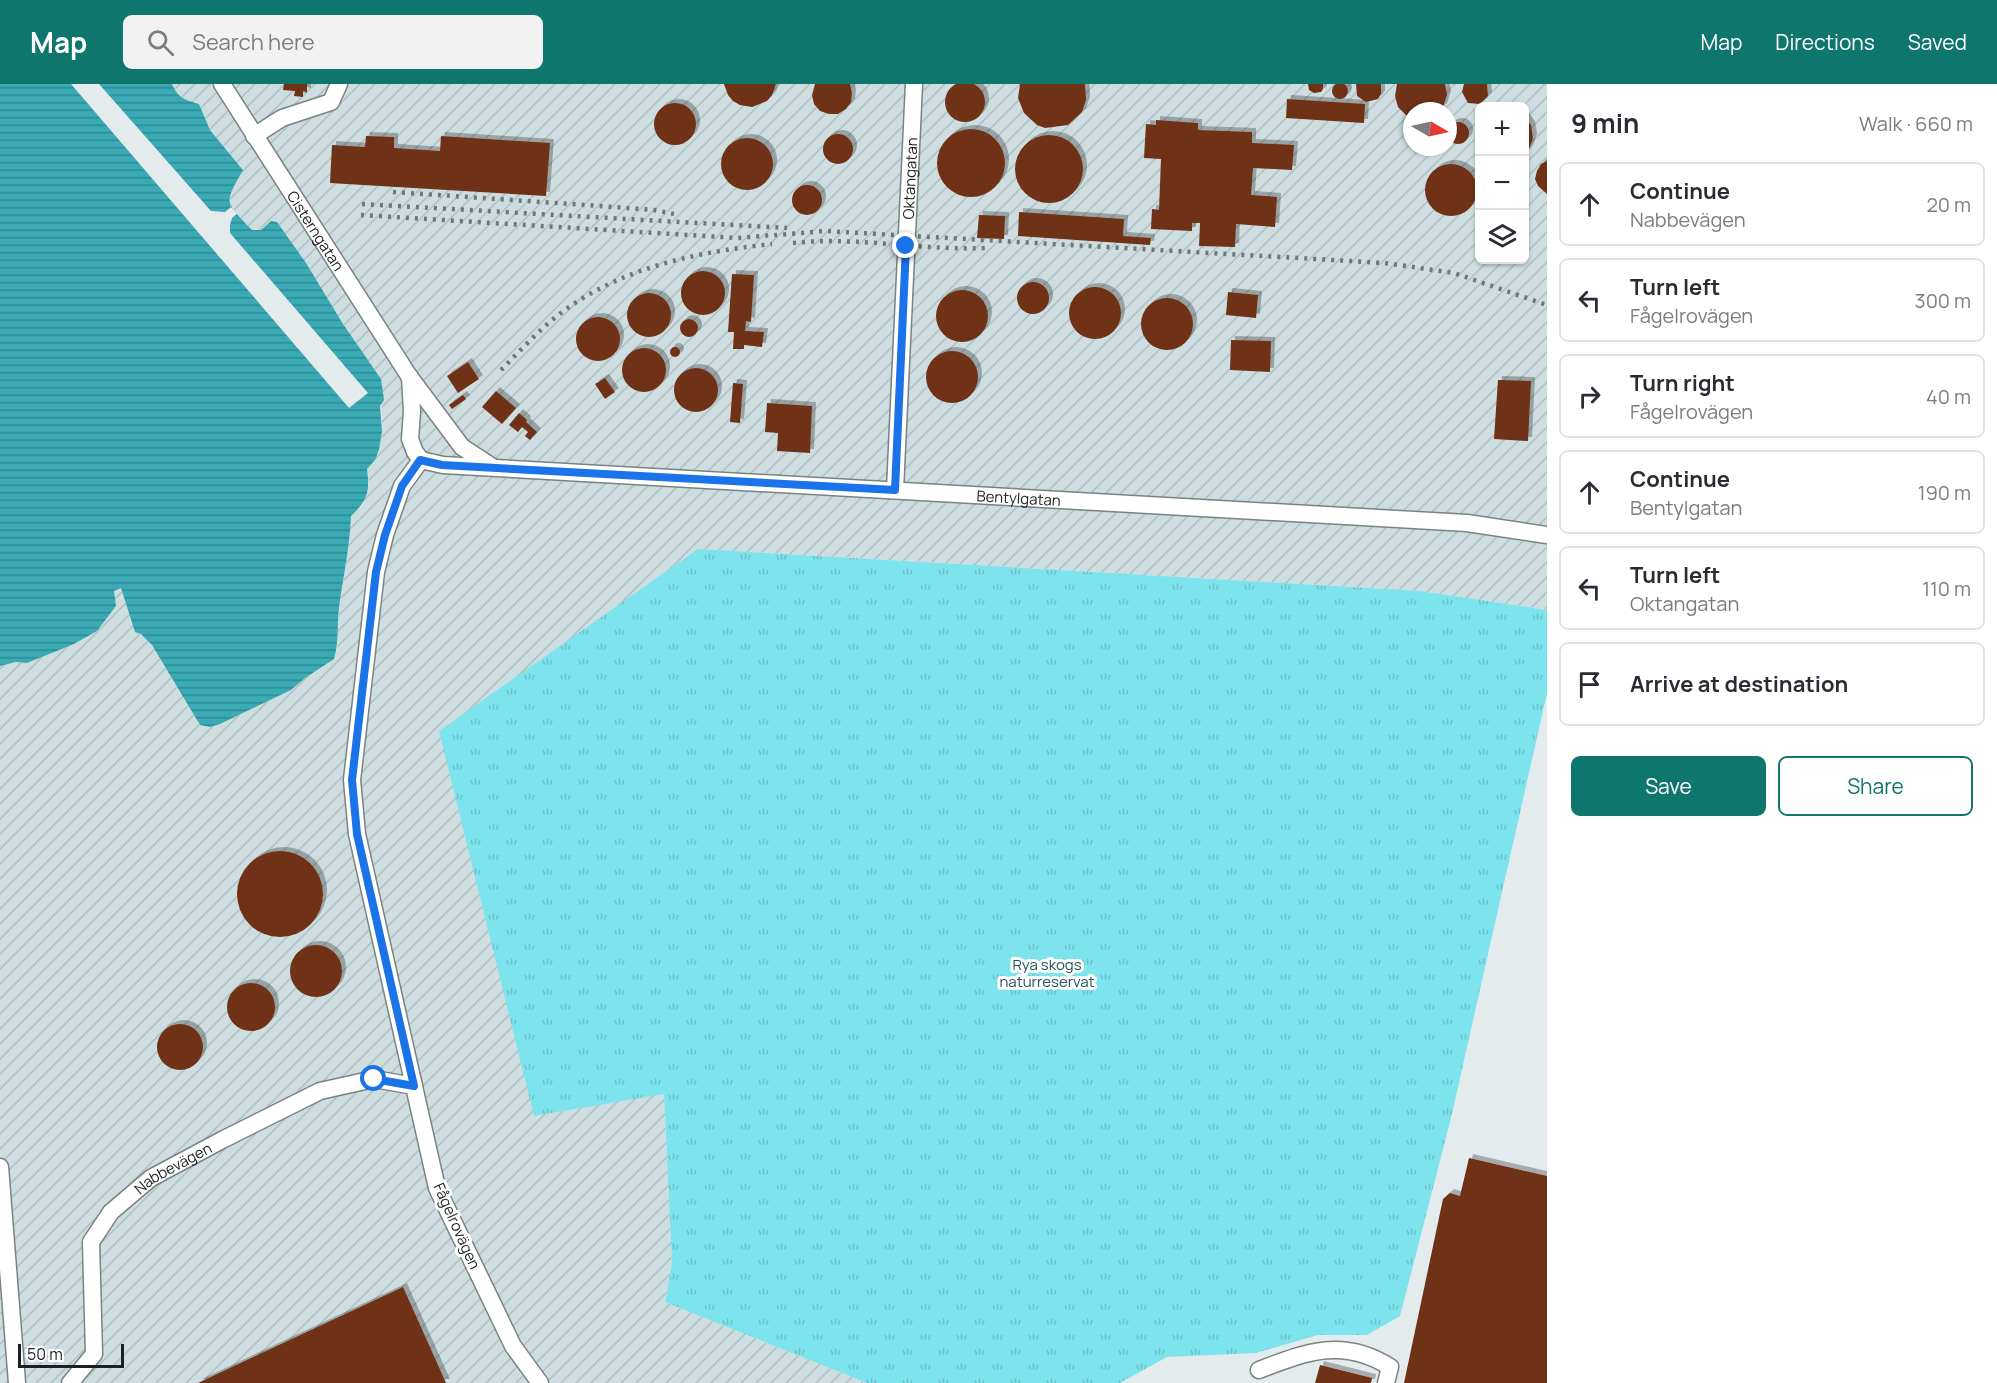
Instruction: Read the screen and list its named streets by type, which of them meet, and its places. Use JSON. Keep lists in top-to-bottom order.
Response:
{
  "streets": {
    "lane": [
      "Oktangatan",
      "Cisterngatan",
      "Bentylgatan",
      "Nabbevägen",
      "Fågelrovägen"
    ]
  },
  "crossings": [
    ["Oktangatan", "Bentylgatan"],
    ["Cisterngatan", "Bentylgatan"],
    ["Cisterngatan", "Fågelrovägen"],
    ["Nabbevägen", "Fågelrovägen"]
  ],
  "parks": ["Rya skogs naturreservat"],
  "scale_bar": "50 m",
  "north": "right",
  "page": {
    "header": "Map",
    "search": "Search here",
    "nav": ["Map", "Directions", "Saved"],
    "heading": ["9 min", "Walk · 660 m"],
    "map_buttons": ["+", "−"],
    "list": [
      ["Continue", "Nabbevägen", "20 m"],
      ["Turn left", "Fågelrovägen", "300 m"],
      ["Turn right", "Fågelrovägen", "40 m"],
      ["Continue", "Bentylgatan", "190 m"],
      ["Turn left", "Oktangatan", "110 m"],
      "Arrive at destination"
    ],
    "buttons": ["Save", "Share"],
    "scale": "50 m"
  }
}
